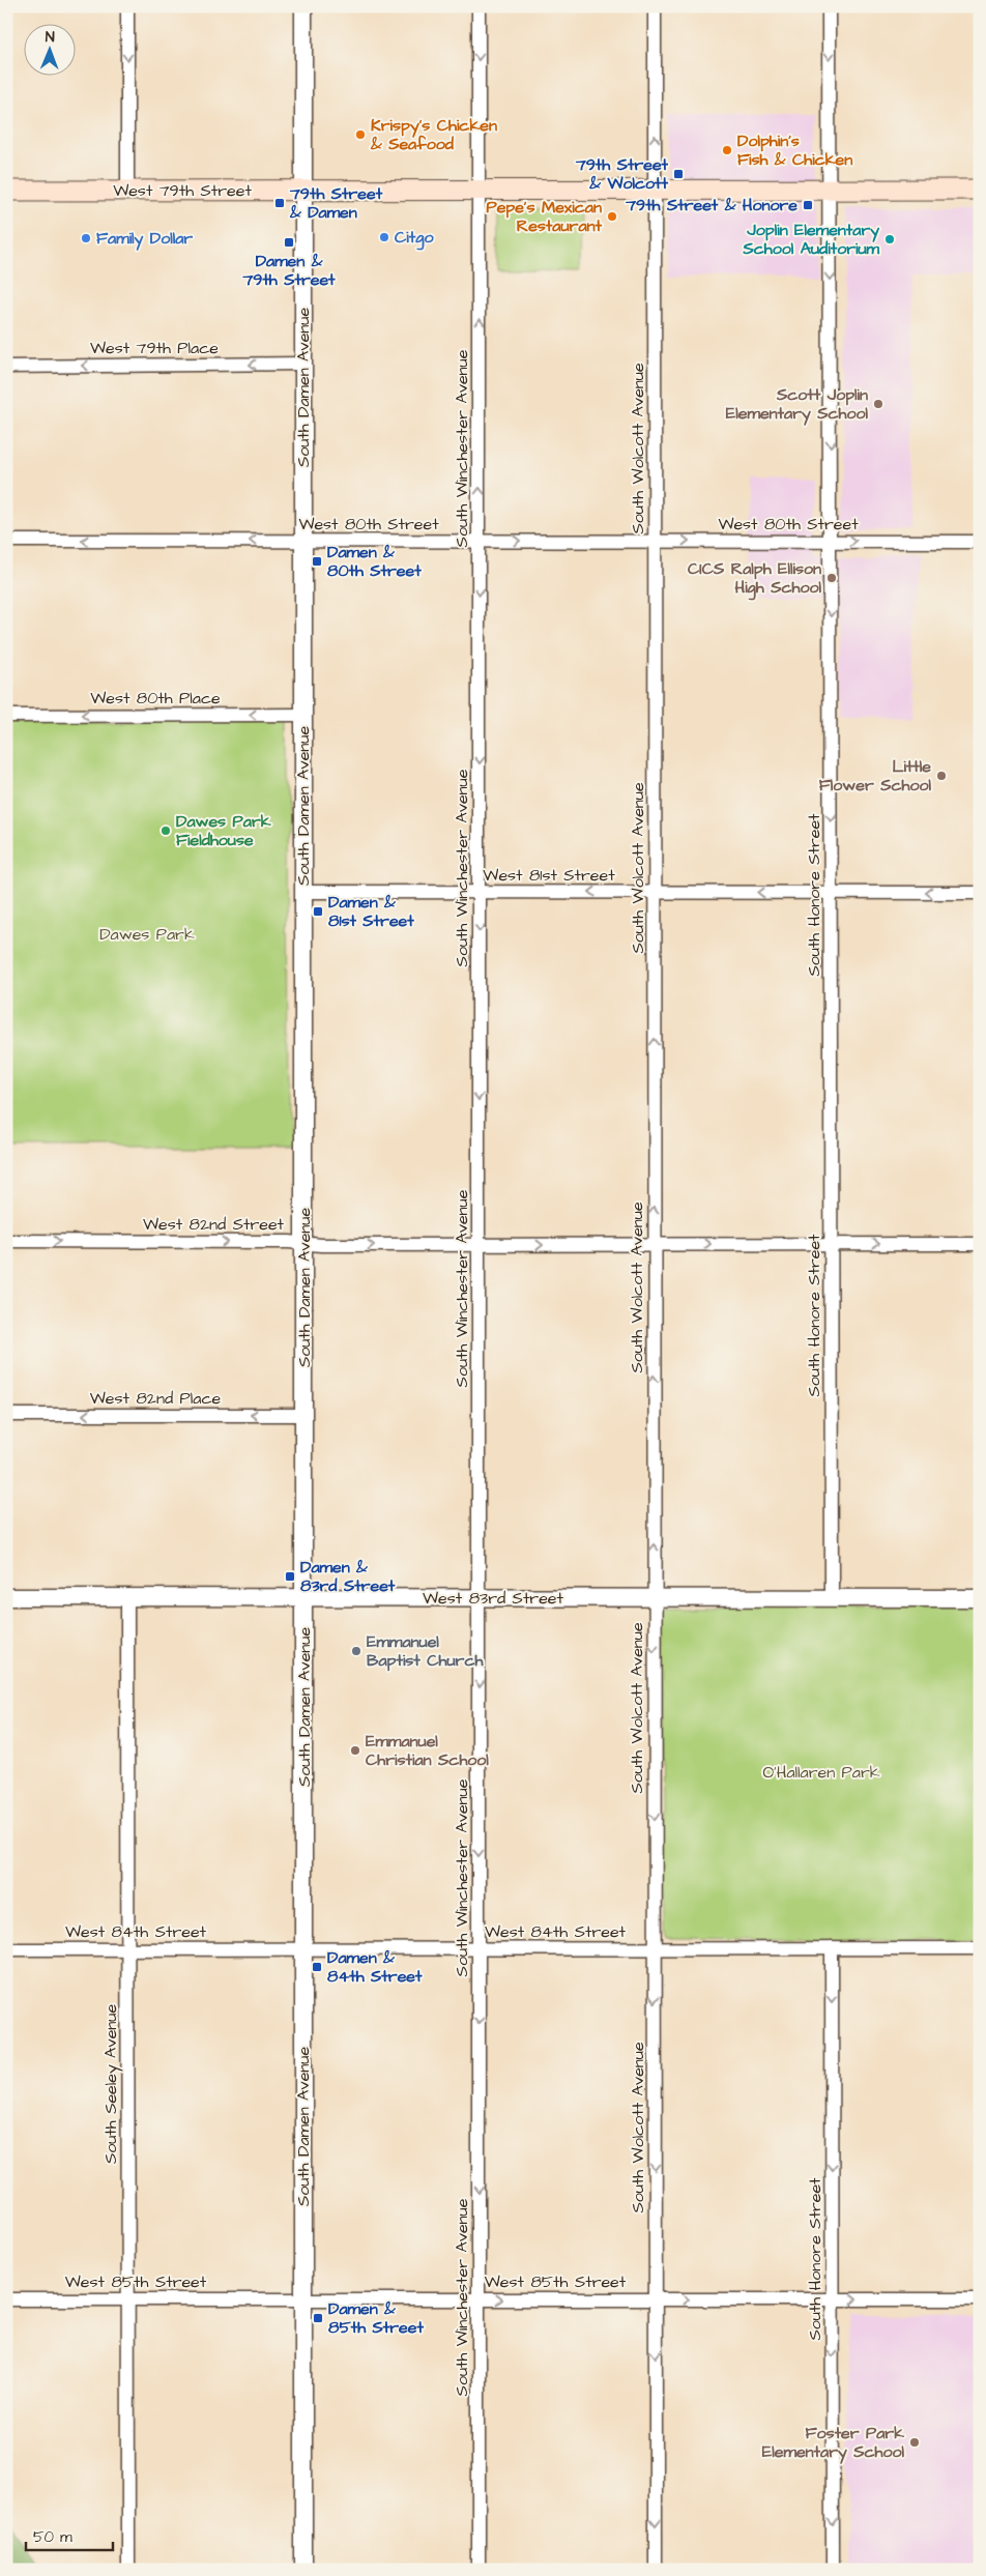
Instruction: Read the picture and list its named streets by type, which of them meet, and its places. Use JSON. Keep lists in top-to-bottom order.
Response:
{
  "streets": {
    "main road": ["West 79th Street"],
    "street": [
      "West 79th Place",
      "South Damen Avenue",
      "South Winchester Avenue",
      "South Wolcott Avenue",
      "West 80th Street",
      "West 80th Place",
      "West 81st Street",
      "South Honore Street",
      "West 82nd Street",
      "West 82nd Place",
      "West 83rd Street",
      "West 84th Street",
      "South Seeley Avenue",
      "West 85th Street"
    ]
  },
  "crossings": [
    ["West 79th Street", "South Damen Avenue"],
    ["West 79th Street", "South Winchester Avenue"],
    ["West 79th Street", "South Wolcott Avenue"],
    ["West 79th Street", "South Honore Street"],
    ["West 79th Place", "South Damen Avenue"],
    ["South Damen Avenue", "West 80th Street"],
    ["South Damen Avenue", "West 80th Place"],
    ["South Damen Avenue", "West 81st Street"],
    ["South Damen Avenue", "West 82nd Street"],
    ["South Damen Avenue", "West 82nd Place"],
    ["South Damen Avenue", "West 83rd Street"],
    ["South Damen Avenue", "West 84th Street"],
    ["South Damen Avenue", "West 85th Street"],
    ["South Winchester Avenue", "West 80th Street"],
    ["South Winchester Avenue", "West 81st Street"],
    ["South Winchester Avenue", "West 82nd Street"],
    ["South Winchester Avenue", "West 83rd Street"],
    ["South Winchester Avenue", "West 84th Street"],
    ["South Winchester Avenue", "West 85th Street"],
    ["South Wolcott Avenue", "West 80th Street"],
    ["South Wolcott Avenue", "West 81st Street"],
    ["South Wolcott Avenue", "West 82nd Street"],
    ["South Wolcott Avenue", "West 83rd Street"],
    ["South Wolcott Avenue", "West 84th Street"],
    ["South Wolcott Avenue", "West 85th Street"],
    ["West 80th Street", "South Honore Street"],
    ["West 81st Street", "South Honore Street"],
    ["South Honore Street", "West 82nd Street"],
    ["South Honore Street", "West 83rd Street"],
    ["South Honore Street", "West 84th Street"],
    ["South Honore Street", "West 85th Street"],
    ["West 83rd Street", "South Seeley Avenue"],
    ["West 84th Street", "South Seeley Avenue"],
    ["South Seeley Avenue", "West 85th Street"]
  ],
  "one_way": [
    "West 79th Place",
    "West 80th Place",
    "West 81st Street",
    "South Honore Street",
    "West 82nd Street",
    "West 82nd Place",
    "West 85th Street"
  ],
  "parks": ["Dawes Park", "O'Hallaren Park"],
  "places": {
    "other": [
      "Krispy's Chicken & Seafood",
      "Dolphin's Fish & Chicken",
      "Pepe's Mexican Restaurant",
      "Citgo",
      "Family Dollar",
      "Joplin Elementary School Auditorium",
      "Scott Joplin Elementary School",
      "CICS Ralph Ellison High School",
      "Little Flower School",
      "Dawes Park Fieldhouse",
      "Emmanuel Baptist Church",
      "Emmanuel Christian School",
      "Foster Park Elementary School"
    ],
    "transit": [
      "79th Street & Wolcott",
      "79th Street & Damen",
      "79th Street & Honore",
      "Damen & 79th Street",
      "Damen & 80th Street",
      "Damen & 81st Street",
      "Damen & 83rd Street",
      "Damen & 84th Street",
      "Damen & 85th Street"
    ]
  },
  "scale_bar": "50 m",
  "north": "top"
}
